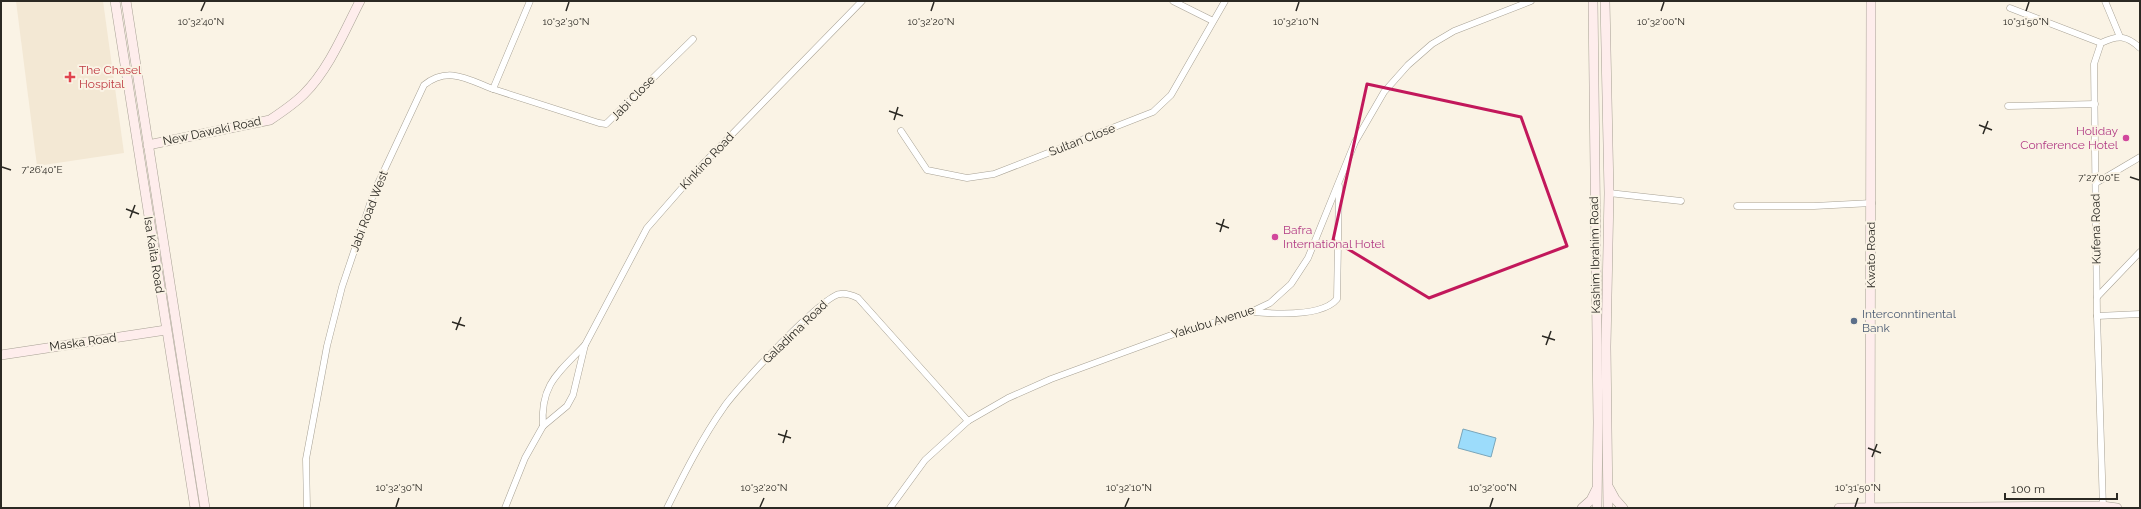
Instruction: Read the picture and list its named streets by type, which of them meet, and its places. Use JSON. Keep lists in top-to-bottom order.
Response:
{
  "streets": {
    "street": [
      "Jabi Close",
      "New Dawaki Road",
      "Sultan Close",
      "Kinkino Road",
      "Jabi Road West",
      "Kufena Road",
      "Isa Kaita Road",
      "Kashim Ibrahim Road",
      "Kwato Road",
      "Yakubu Avenue",
      "Galadima Road",
      "Maska Road"
    ]
  },
  "crossings": [
    ["Jabi Close", "Jabi Road West"],
    ["New Dawaki Road", "Isa Kaita Road"],
    ["Isa Kaita Road", "Maska Road"],
    ["Yakubu Avenue", "Galadima Road"]
  ],
  "places": {
    "health": ["The Chasel Hospital"],
    "other": ["Holiday Conference Hotel", "Bafra International Hotel", "Interconntinental Bank"]
  },
  "scale_bar": "100 m",
  "coordinates": [
    "10°32'40\"N",
    "10°32'30\"N",
    "10°32'20\"N",
    "10°32'10\"N",
    "10°32'00\"N",
    "10°31'50\"N",
    "7°26'40\"E",
    "7°27'00\"E"
  ]
}
